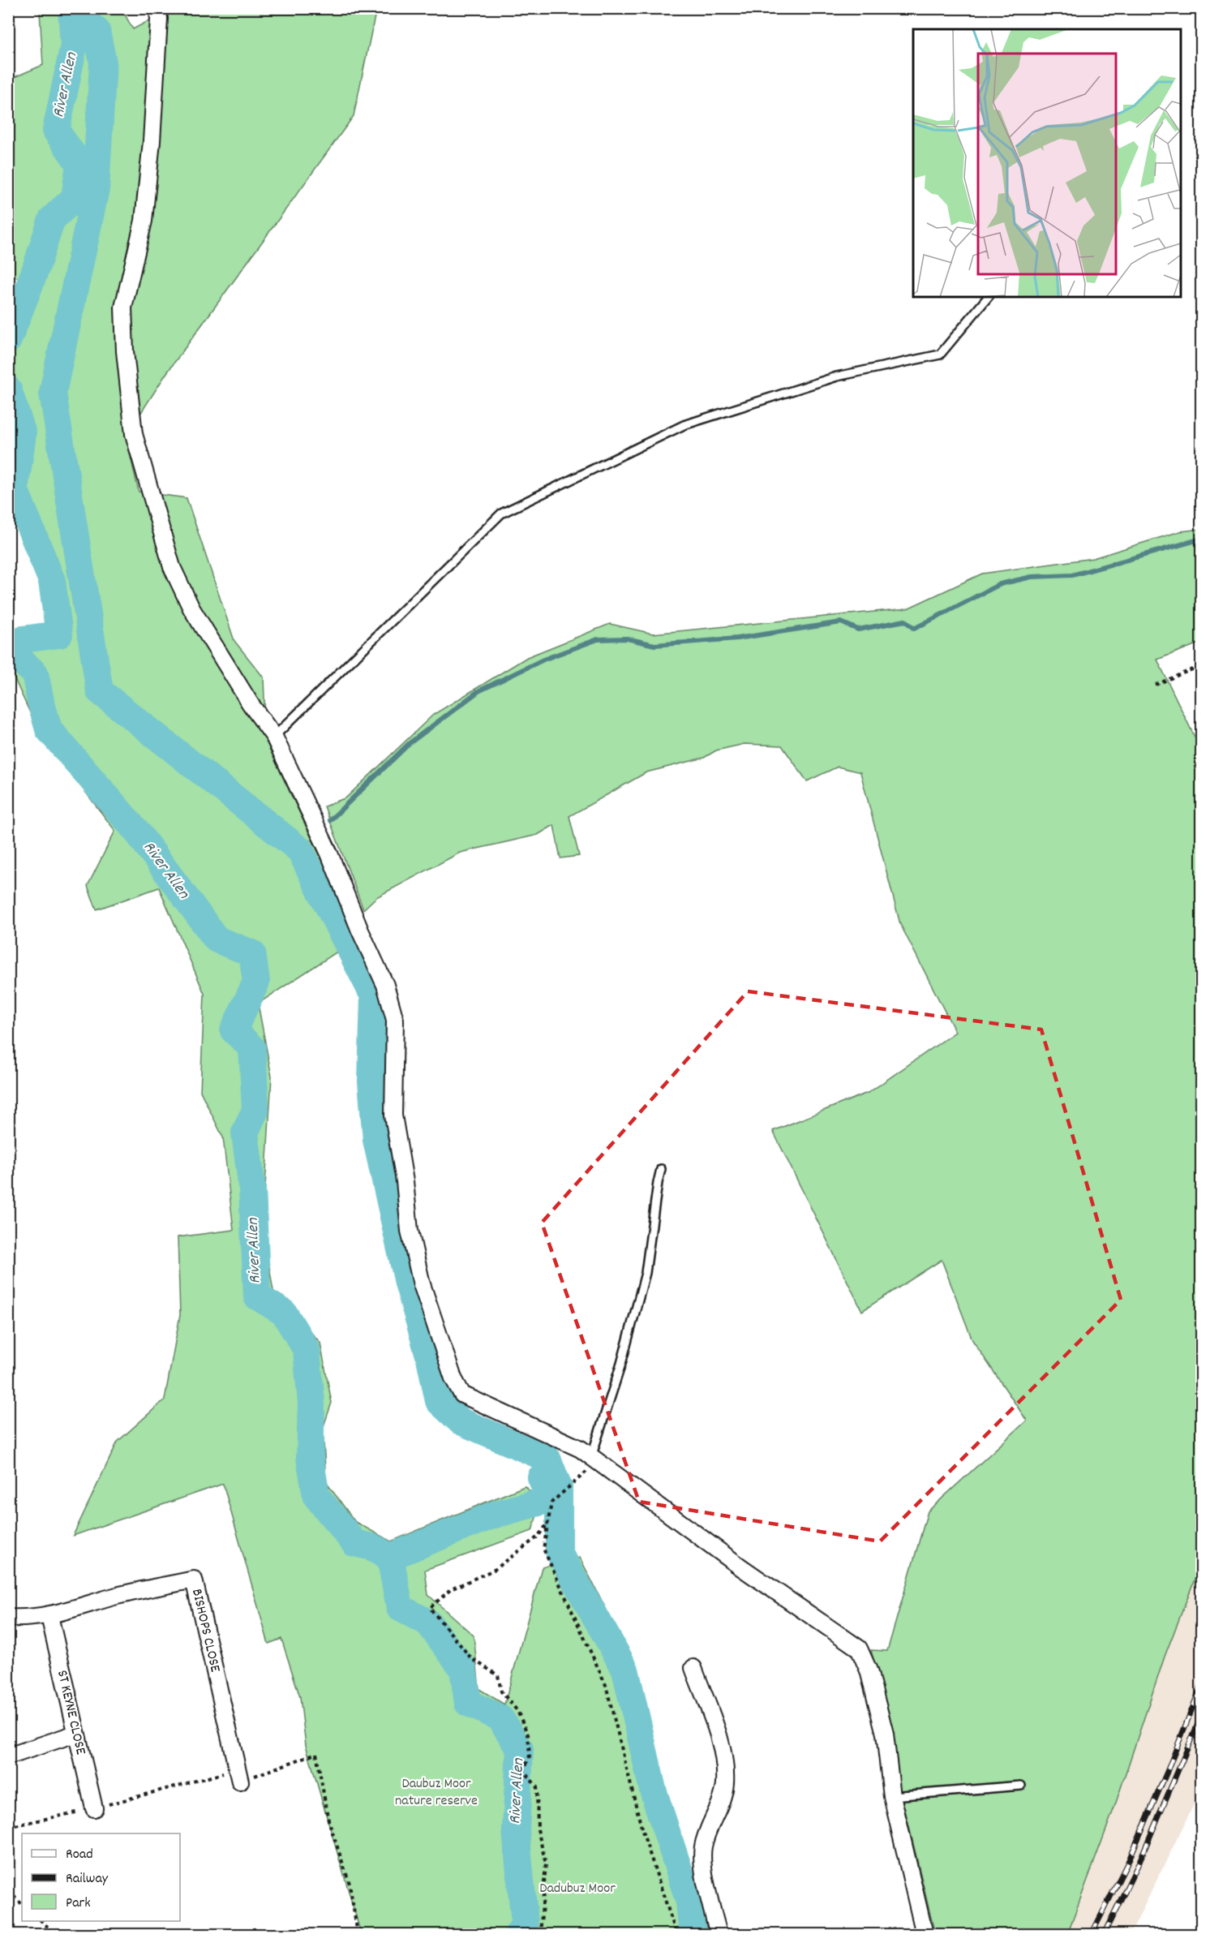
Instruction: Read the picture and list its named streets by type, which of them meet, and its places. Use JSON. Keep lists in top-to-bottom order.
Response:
{
  "streets": {
    "street": ["BISHOPS CLOSE", "ST KEYNE CLOSE"]
  },
  "crossings": [
    ["BISHOPS CLOSE", "ST KEYNE CLOSE"]
  ],
  "water": ["River Allen"],
  "parks": ["Daubuz Moor nature reserve", "Dadubuz Moor"],
  "legend": ["Road", "Railway", "Park"]
}
